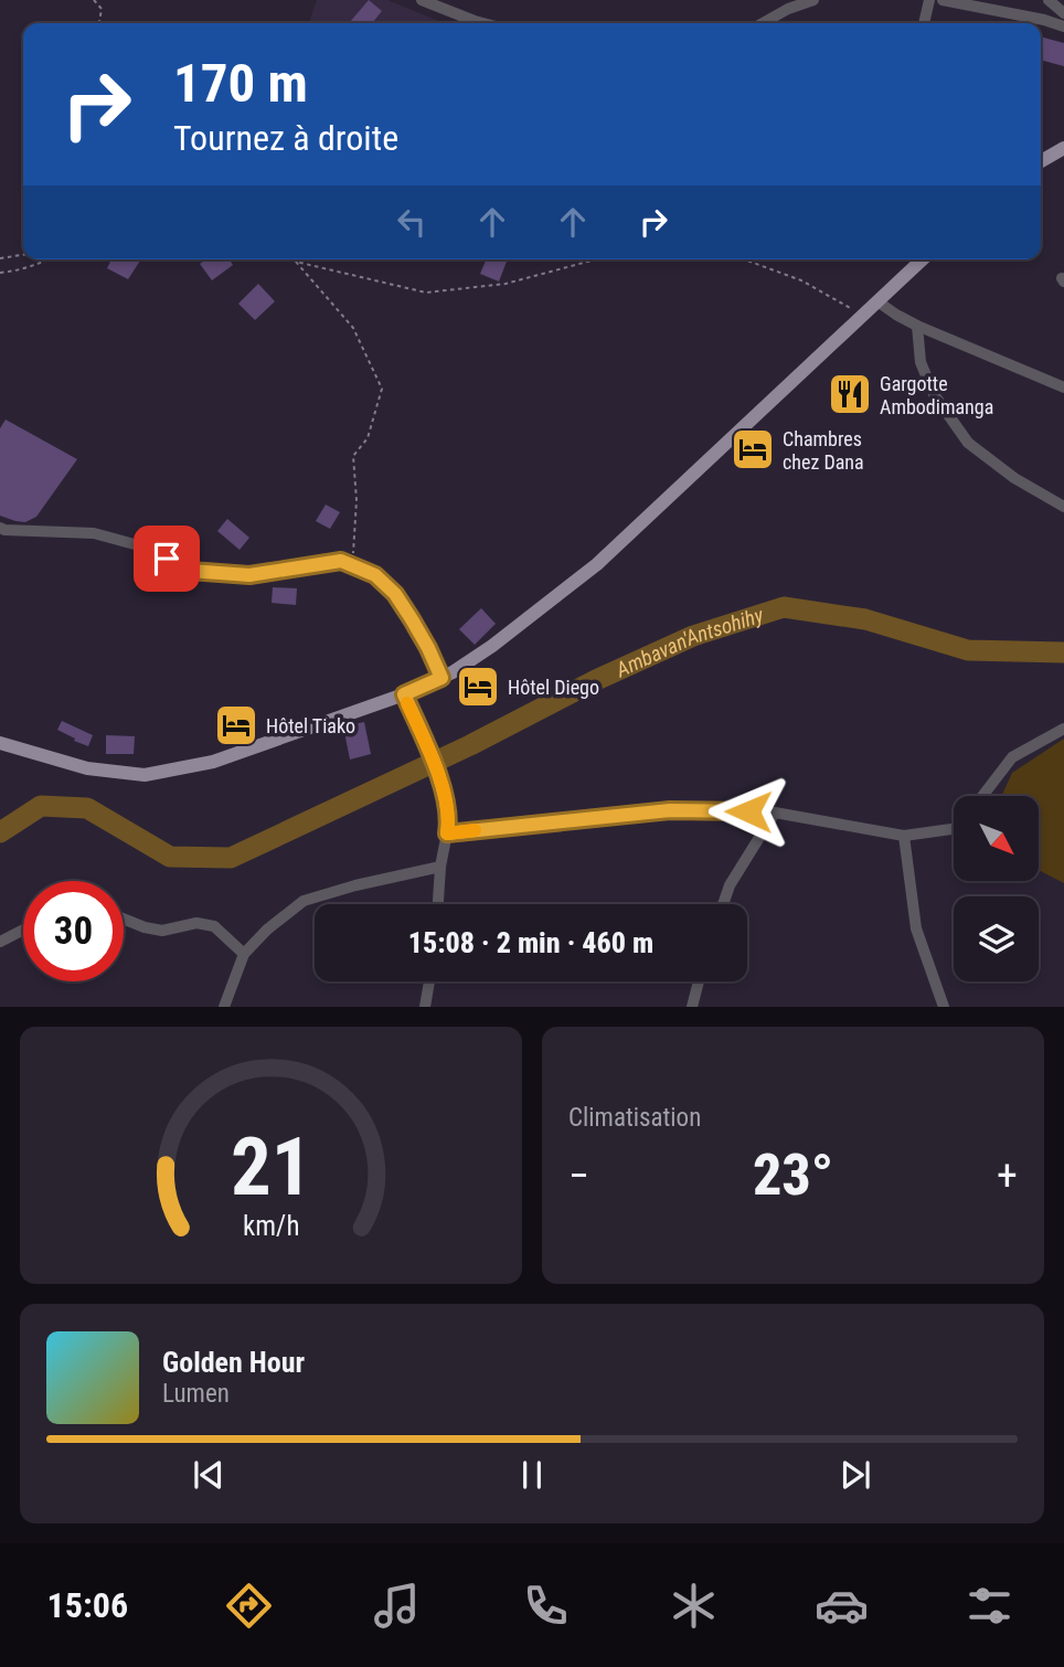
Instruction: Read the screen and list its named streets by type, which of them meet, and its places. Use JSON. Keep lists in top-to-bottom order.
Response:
{
  "water": ["Ambavan'Antsohihy"],
  "places": {
    "restaurant": ["Gargotte Ambodimanga"],
    "hotel": ["Chambres chez Dana", "Hôtel Diego", "Hôtel Tiako"]
  },
  "north": "bottom right",
  "page": {
    "turn": ["170 m", "Tournez à droite"],
    "limit": "30",
    "trip": "15:08 · 2 min · 460 m",
    "tile": "Climatisation",
    "heat": ["−", "23°", "+"],
    "song": ["Golden Hour", "Lumen"],
    "tabs": "15:06",
    "gauge": ["21", "km/h"]
  }
}
